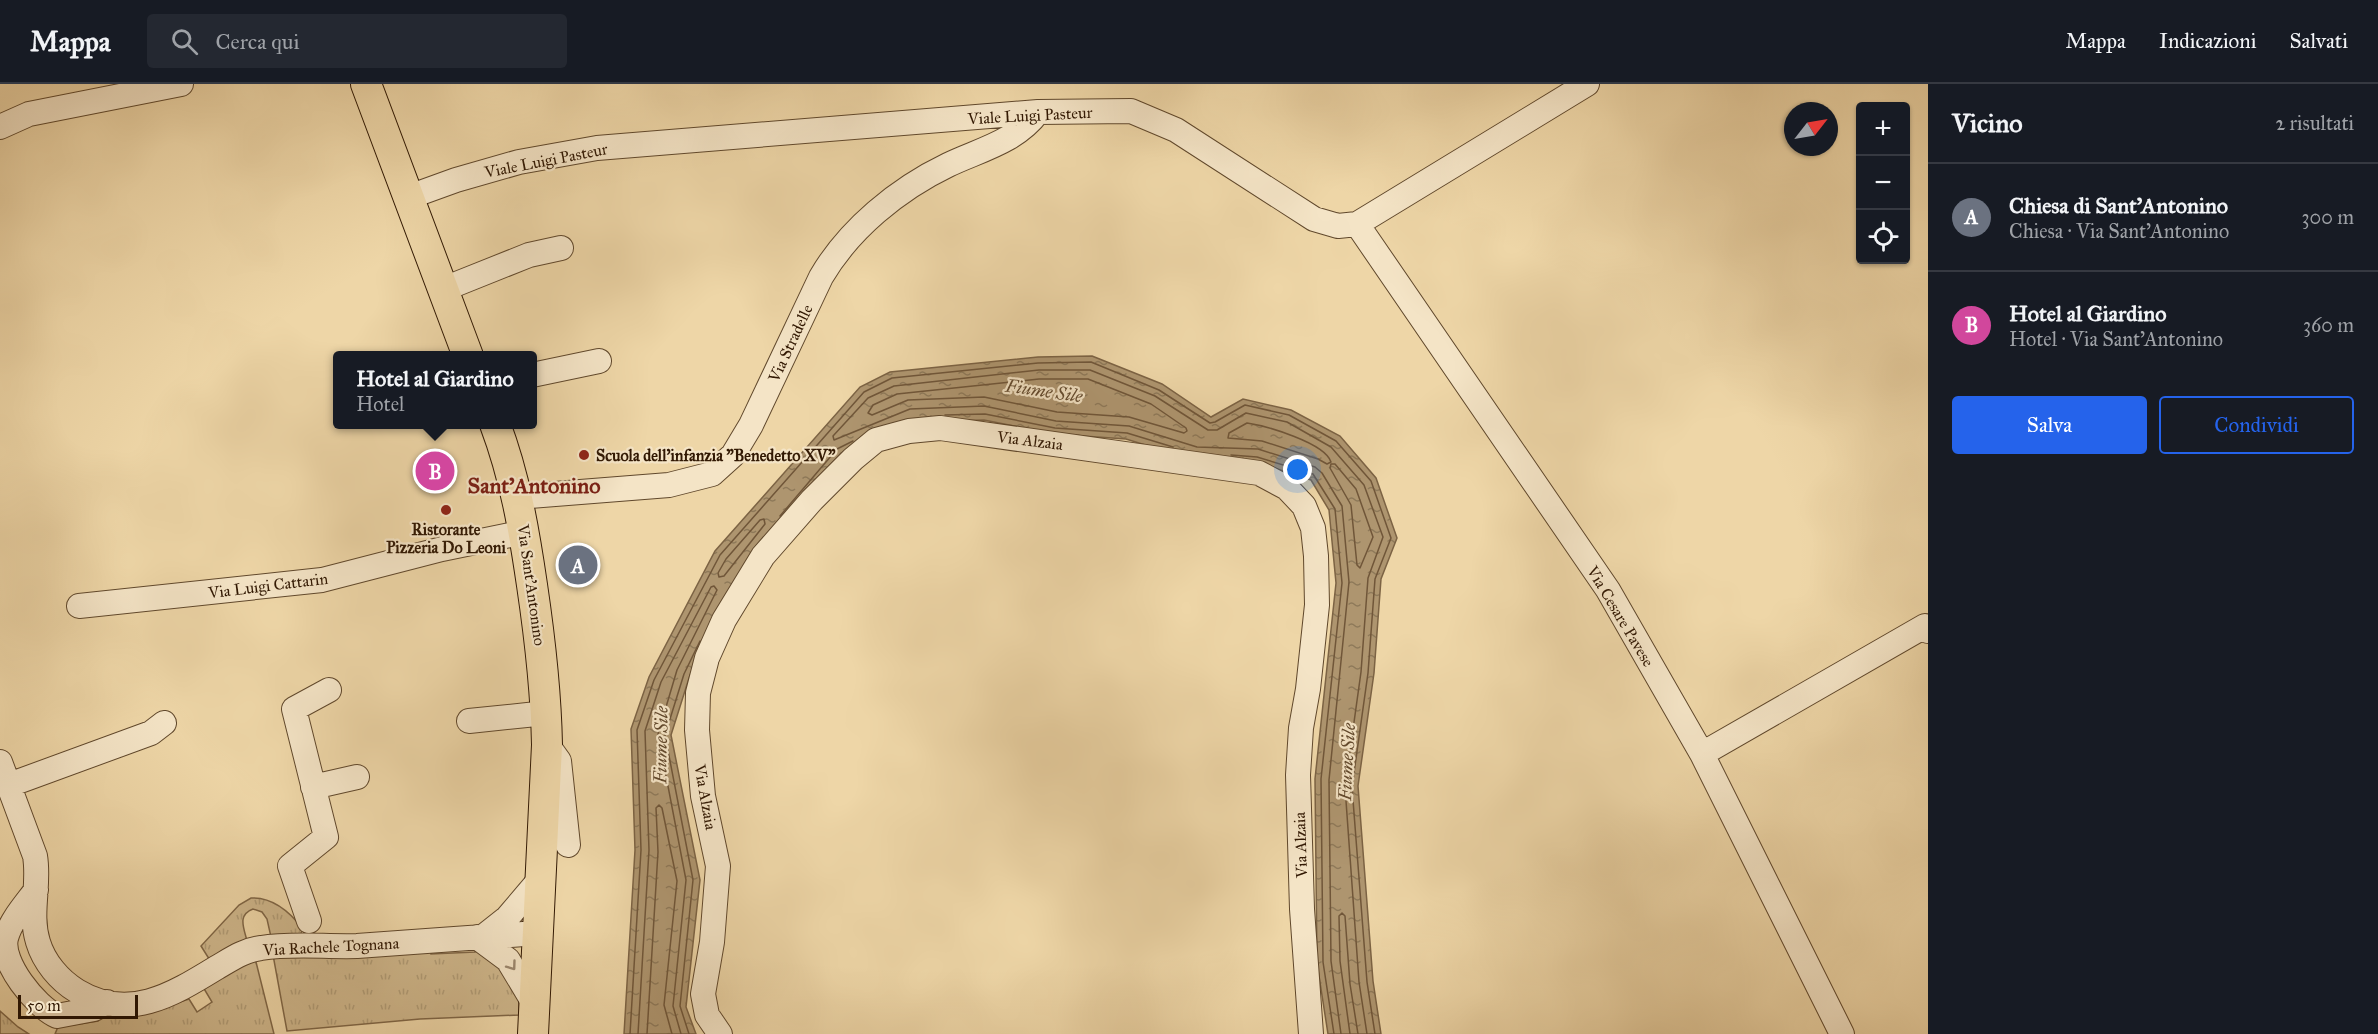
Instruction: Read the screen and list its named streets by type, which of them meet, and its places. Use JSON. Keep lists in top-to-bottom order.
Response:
{
  "streets": {
    "main road": ["Via Sant'Antonino"],
    "street": [
      "Viale Luigi Pasteur",
      "Via Stradelle",
      "Via Alzaia",
      "Via Luigi Cattarin",
      "Via Cesare Pavese",
      "Via Rachele Tognana"
    ]
  },
  "crossings": [
    ["Viale Luigi Pasteur", "Via Stradelle"],
    ["Viale Luigi Pasteur", "Via Cesare Pavese"],
    ["Via Stradelle", "Via Sant'Antonino"],
    ["Via Luigi Cattarin", "Via Sant'Antonino"],
    ["Via Sant'Antonino", "Via Rachele Tognana"]
  ],
  "districts": ["Sant'Antonino"],
  "water": ["Fiume Sile"],
  "places": ["Scuola dell'infanzia \"Benedetto XV\"", "Ristorante Pizzeria Do Leoni"],
  "scale_bar": "50 m",
  "north": "top right",
  "page": {
    "header": "Mappa",
    "search": "Cerca qui",
    "nav": ["Mappa", "Indicazioni", "Salvati"],
    "heading": ["Vicino", "2 risultati"],
    "map_buttons": ["+", "−"],
    "list": [
      {
        "mark": "A",
        "name": "Chiesa di Sant'Antonino",
        "note": "Chiesa · Via Sant'Antonino",
        "value": "300 m"
      },
      {
        "mark": "B",
        "name": "Hotel al Giardino",
        "note": "Hotel · Via Sant'Antonino",
        "value": "360 m"
      }
    ],
    "popup": ["Hotel al Giardino", "Hotel"],
    "buttons": ["Salva", "Condividi"],
    "pins": ["B", "A"],
    "scale": "50 m"
  }
}
